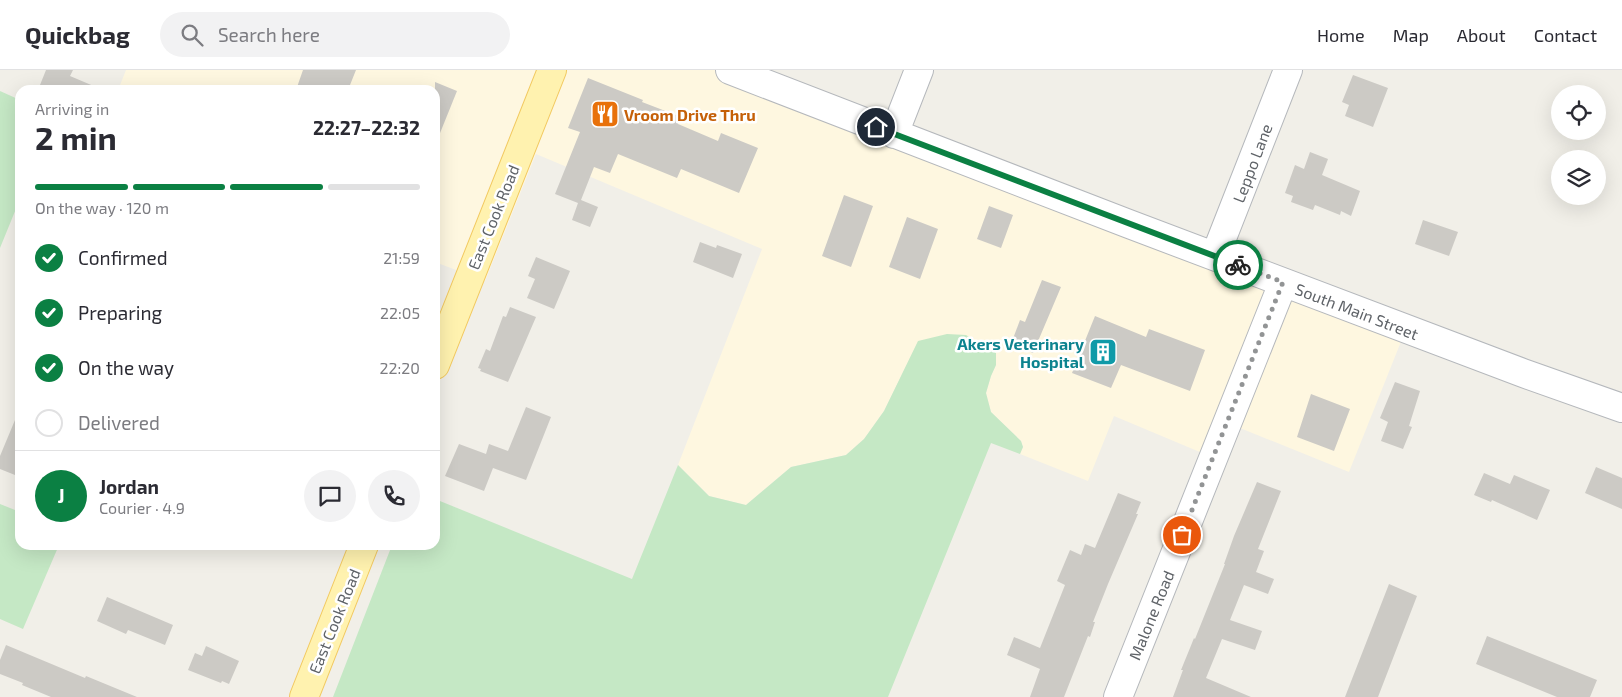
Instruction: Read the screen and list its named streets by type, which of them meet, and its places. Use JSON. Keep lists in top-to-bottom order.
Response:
{
  "streets": {
    "main road": ["East Cook Road"],
    "street": ["Leppo Lane", "South Main Street", "Malone Road"]
  },
  "crossings": [
    ["Leppo Lane", "South Main Street"],
    ["South Main Street", "Malone Road"]
  ],
  "places": {
    "restaurant": ["Vroom Drive Thru"],
    "building": ["Akers Veterinary Hospital"]
  },
  "page": {
    "header": "Quickbag",
    "search": "Search here",
    "nav": [
      "Home",
      "Map",
      "About",
      "Contact"
    ],
    "heading": ["2 min", "Arriving in", "22:27–22:32"],
    "panel": ["Jordan", "Courier · 4.9"],
    "bar": "On the way · 120 m",
    "list": [
      ["Confirmed", "21:59"],
      ["Preparing", "22:05"],
      ["On the way", "22:20"],
      "Delivered"
    ],
    "round": "J"
  }
}
